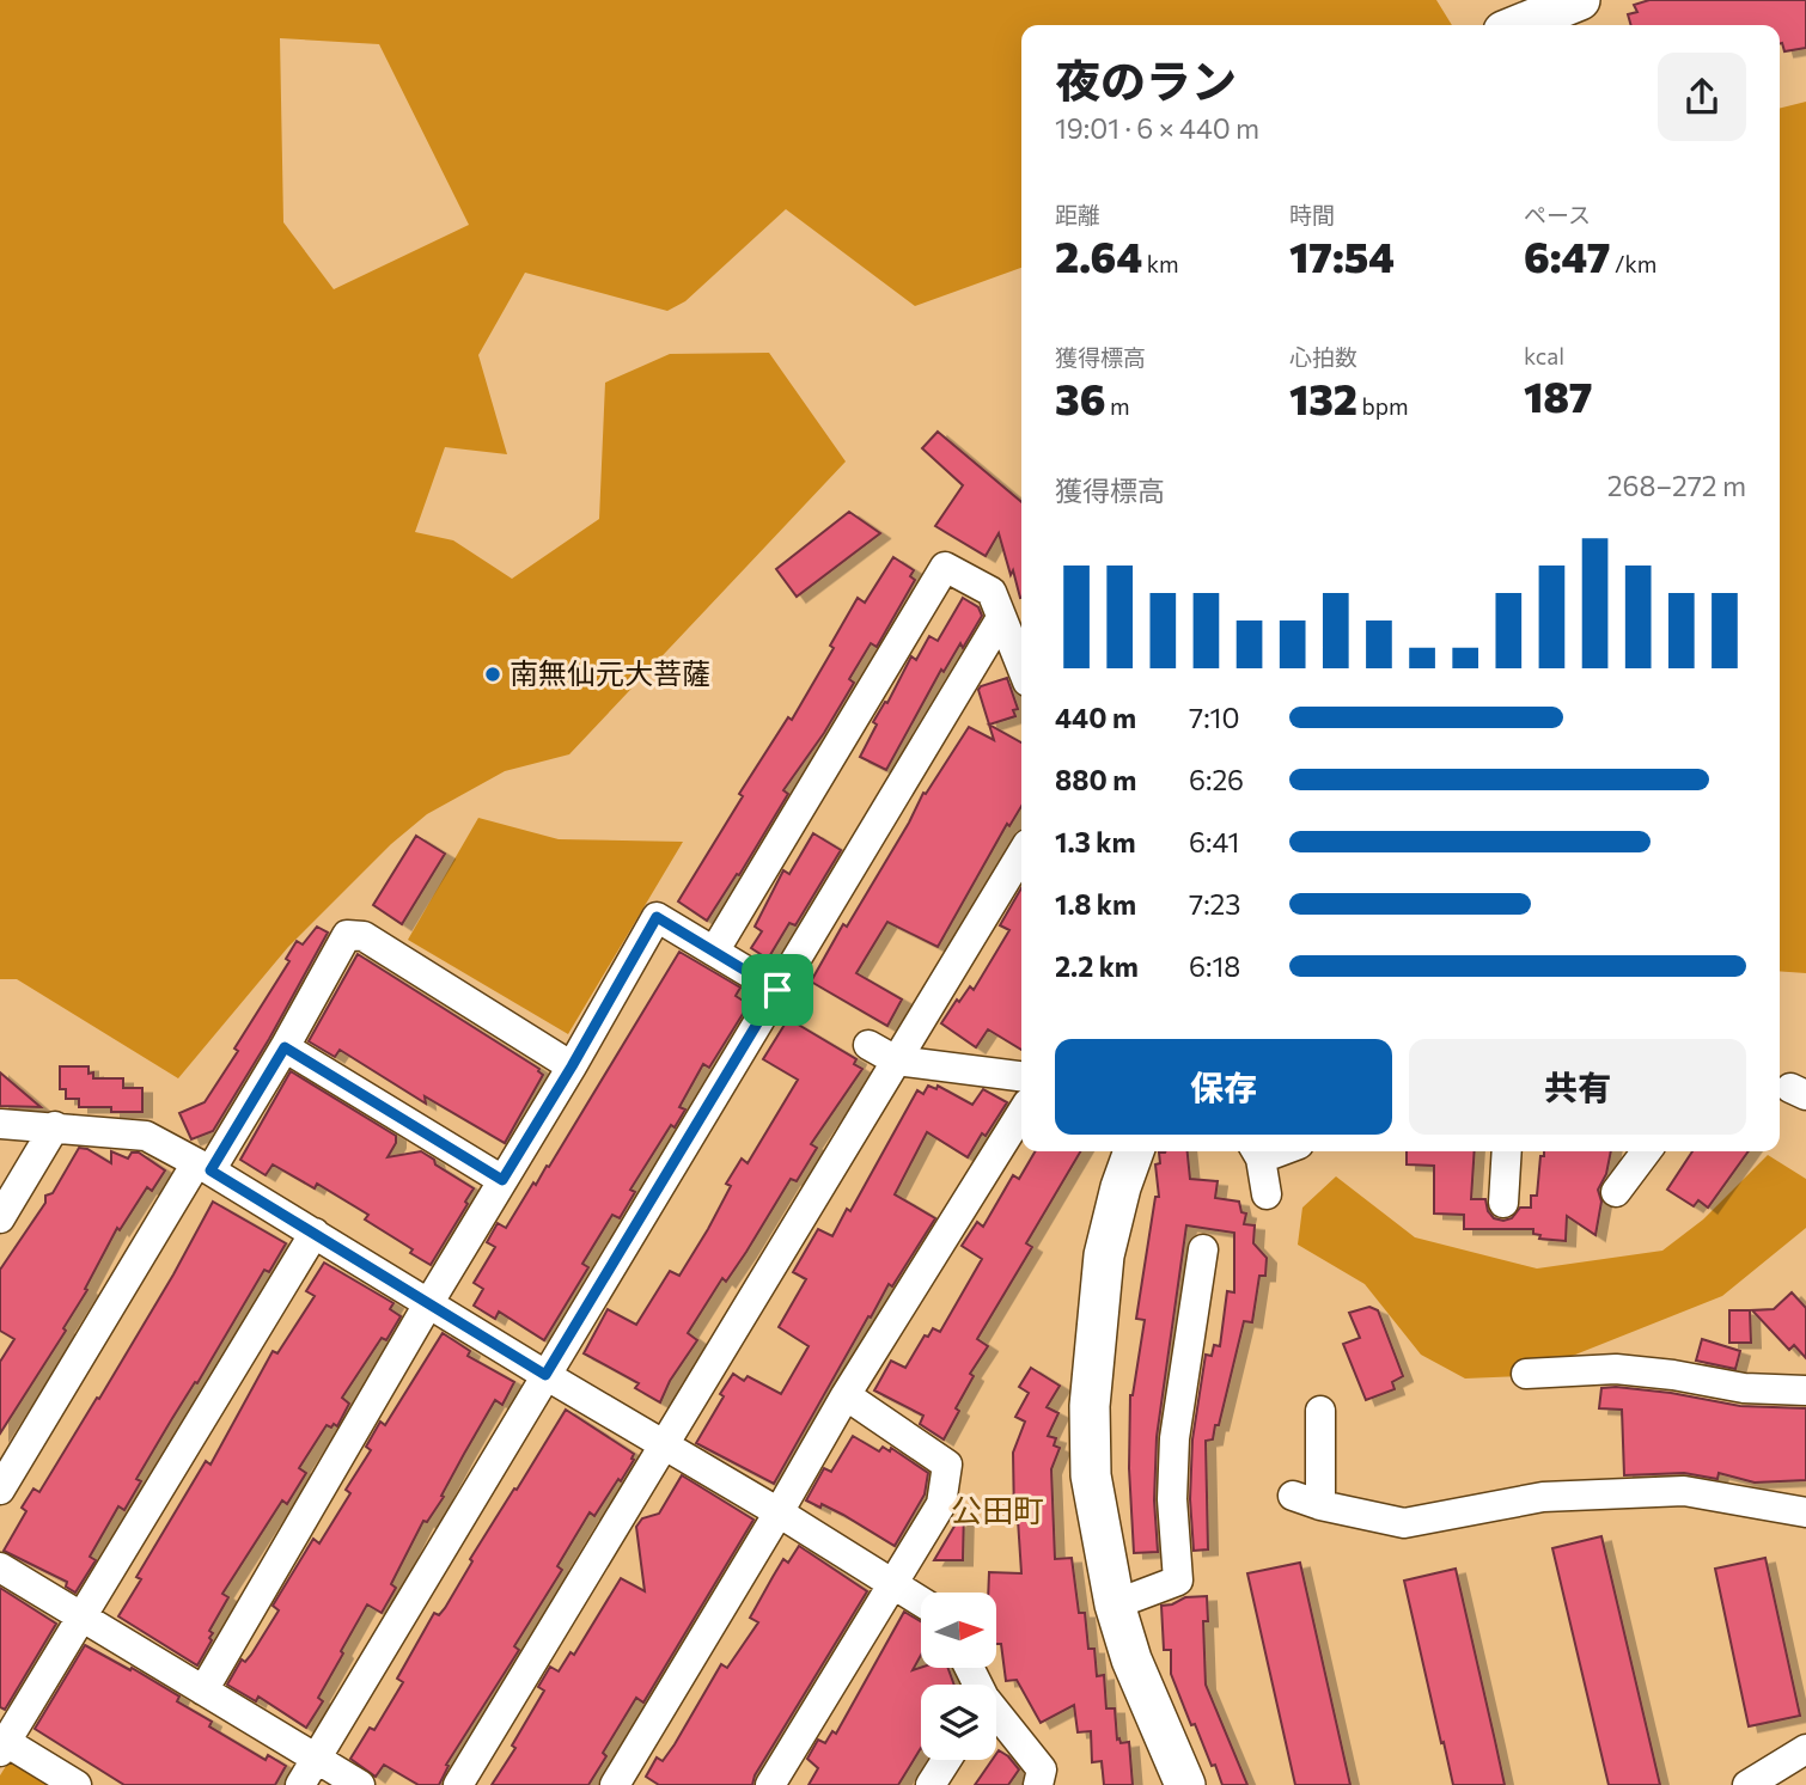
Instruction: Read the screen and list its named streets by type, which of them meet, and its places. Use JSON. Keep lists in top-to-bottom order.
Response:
{
  "districts": ["公田町"],
  "places": ["南無仙元大菩薩"],
  "north": "right",
  "page": {
    "heading": ["夜のラン", "19:01 · 6 × 440 m"],
    "stats": [
      ["距離", "2.64 km"],
      ["時間", "17:54"],
      ["ペース", "6:47 /km"],
      ["獲得標高", "36 m"],
      ["心拍数", "132 bpm"],
      ["kcal", "187"]
    ],
    "chart": ["獲得標高", "268–272 m"],
    "list": [
      {
        "name": "440 m",
        "note": "7:10"
      },
      {
        "name": "880 m",
        "note": "6:26"
      },
      {
        "name": "1.3 km",
        "note": "6:41"
      },
      {
        "name": "1.8 km",
        "note": "7:23"
      },
      {
        "name": "2.2 km",
        "note": "6:18"
      }
    ],
    "buttons": ["保存", "共有"]
  }
}
